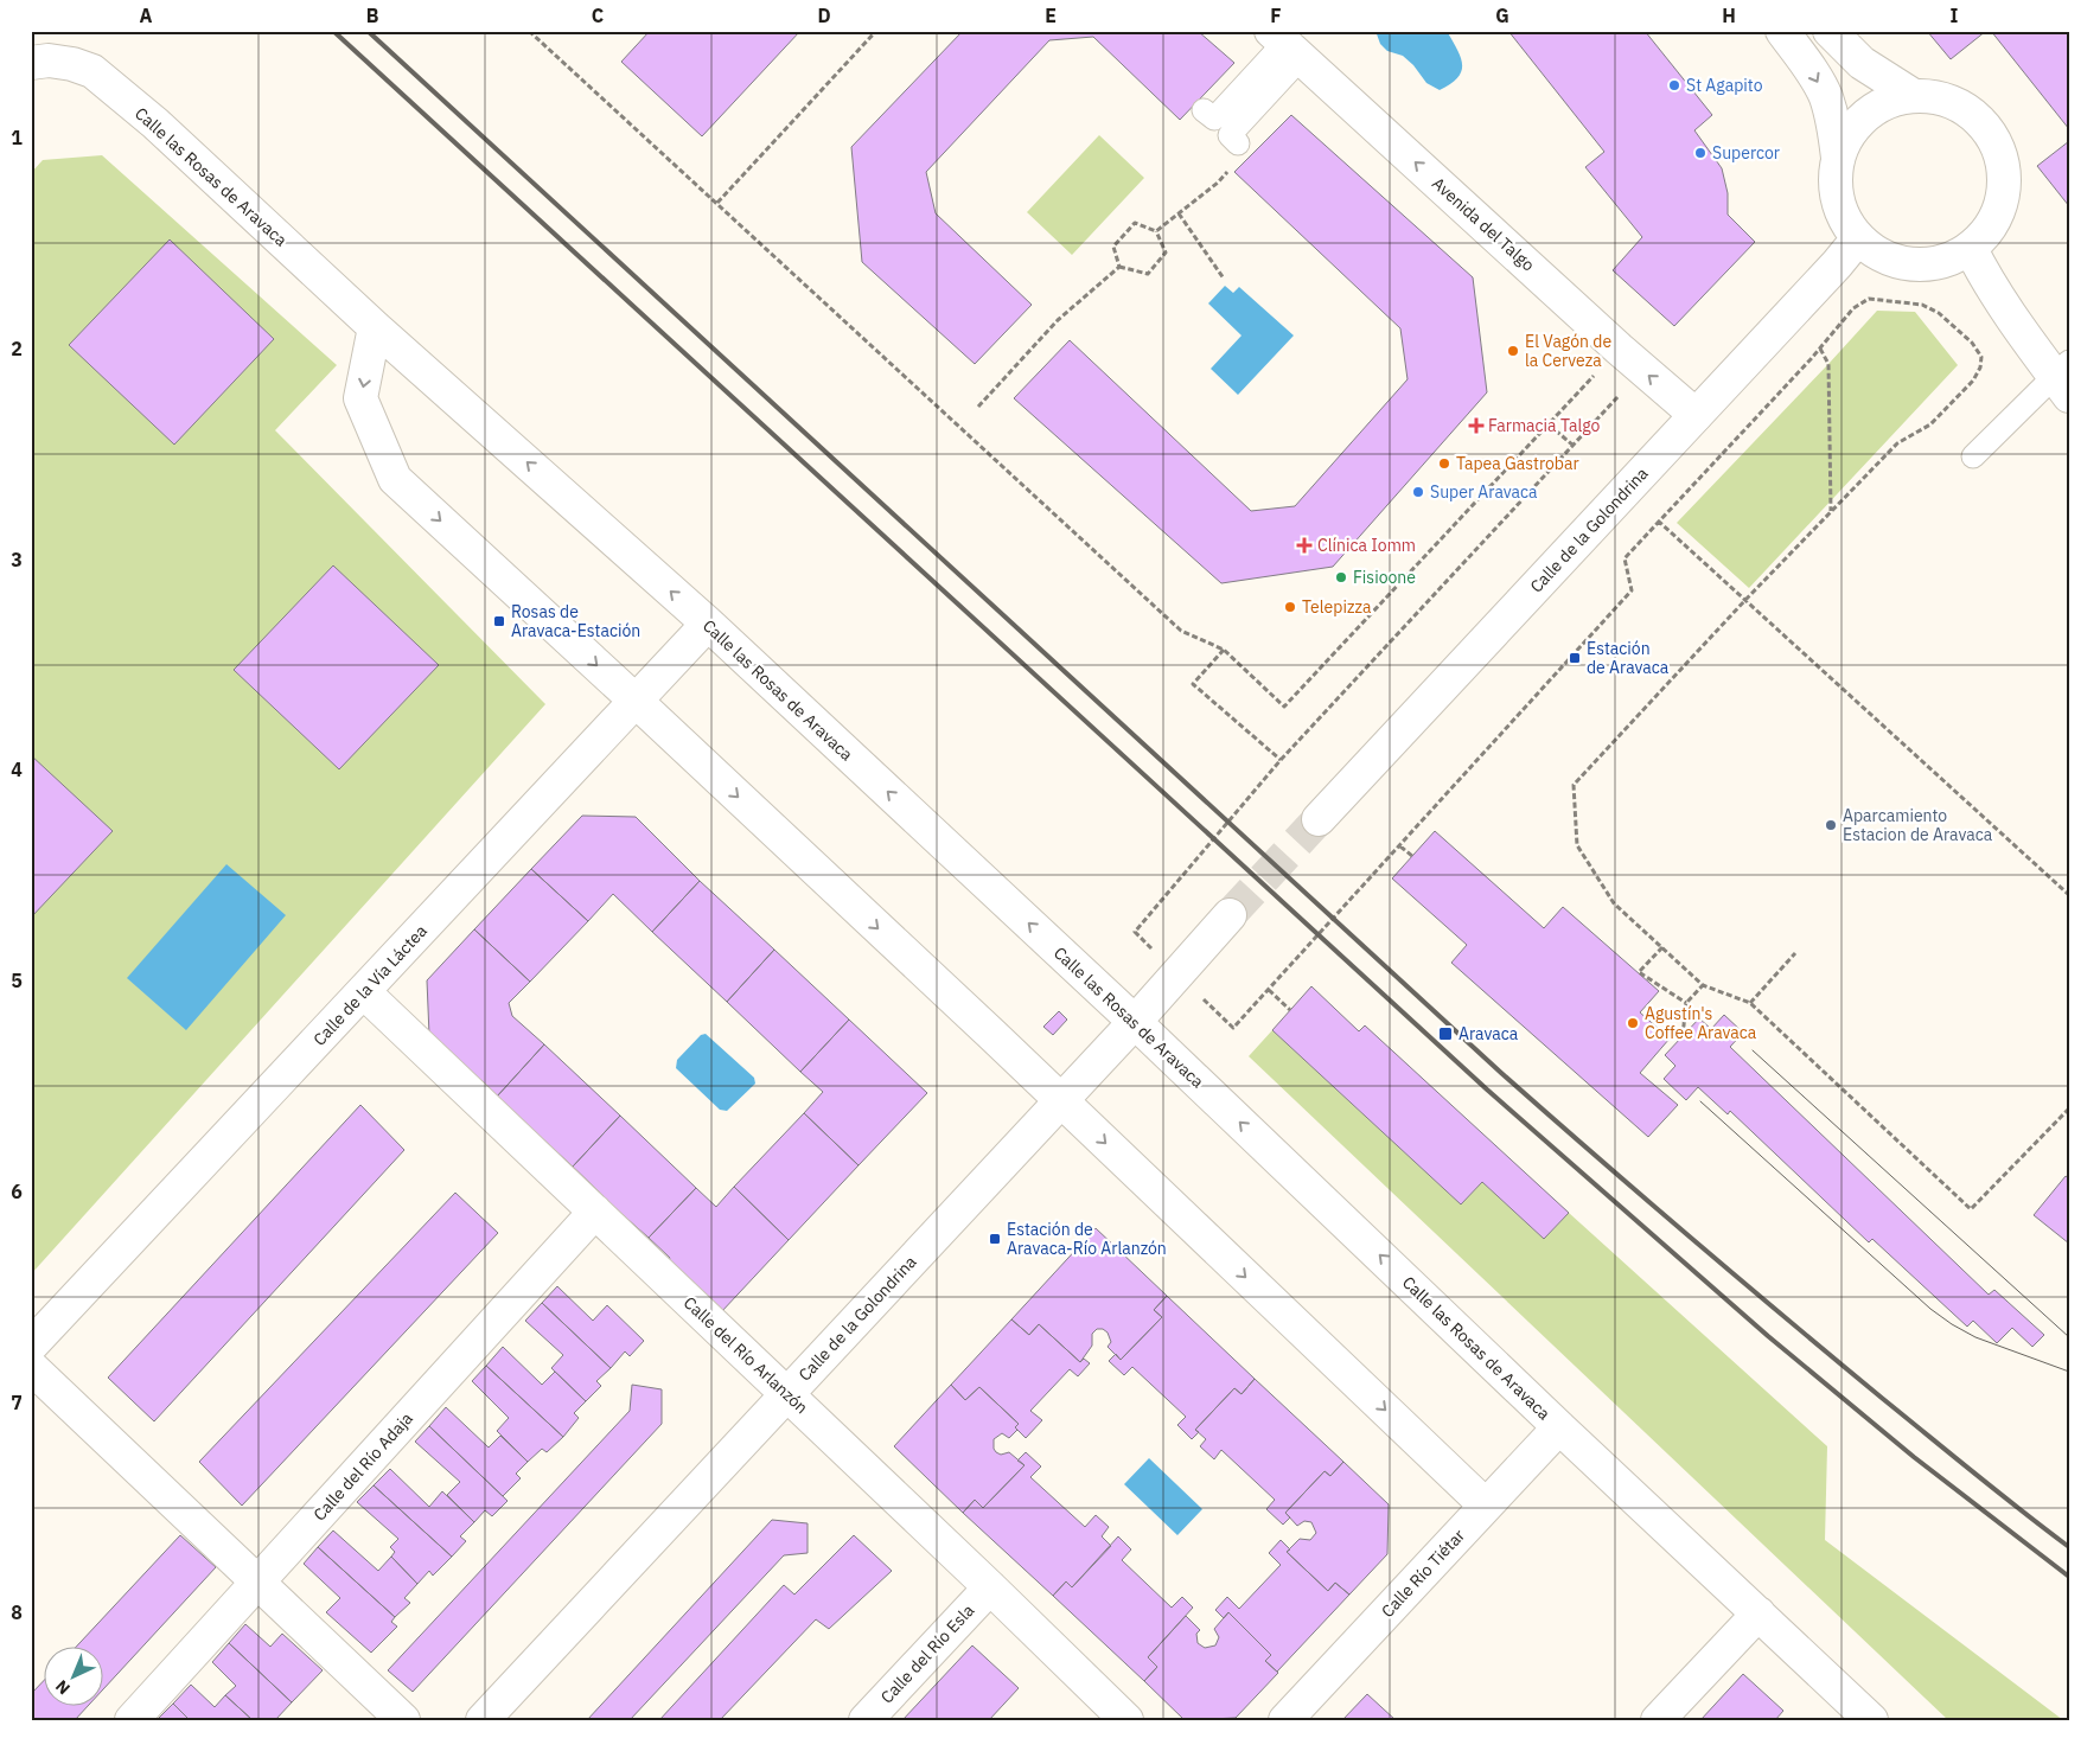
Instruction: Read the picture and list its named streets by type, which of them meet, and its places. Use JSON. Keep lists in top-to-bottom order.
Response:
{
  "streets": {
    "street": [
      "Calle las Rosas de Aravaca",
      "Avenida del Talgo",
      "Calle de la Golondrina",
      "Calle de la Vía Láctea",
      "Calle del Río Arlanzón",
      "Calle del Río Adaja",
      "Calle Río Tiétar",
      "Calle del Río Esla"
    ]
  },
  "crossings": [
    ["Calle las Rosas de Aravaca", "Calle de la Golondrina"],
    ["Calle las Rosas de Aravaca", "Calle de la Vía Láctea"],
    ["Calle las Rosas de Aravaca", "Calle Río Tiétar"],
    ["Avenida del Talgo", "Calle de la Golondrina"],
    ["Calle de la Golondrina", "Calle del Río Arlanzón"],
    ["Calle de la Vía Láctea", "Calle del Río Arlanzón"],
    ["Calle del Río Arlanzón", "Calle del Río Adaja"],
    ["Calle del Río Arlanzón", "Calle del Río Esla"]
  ],
  "one_way": ["Avenida del Talgo"],
  "places": {
    "other": [
      "St Agapito",
      "Supercor",
      "El Vagón de la Cerveza",
      "Tapea Gastrobar",
      "Super Aravaca",
      "Fisioone",
      "Telepizza",
      "Aparcamiento Estacion de Aravaca",
      "Agustín's Coffee Aravaca"
    ],
    "health": ["Farmacia Talgo", "Clínica Iomm"],
    "transit": [
      "Rosas de Aravaca-Estación",
      "Estación de Aravaca",
      "Aravaca",
      "Estación de Aravaca-Río Arlanzón"
    ]
  },
  "north": "bottom left",
  "grid": {
    "columns": [
      "A",
      "B",
      "C",
      "D",
      "E",
      "F",
      "G",
      "H",
      "I"
    ],
    "rows": [
      "1",
      "2",
      "3",
      "4",
      "5",
      "6",
      "7",
      "8"
    ]
  }
}
